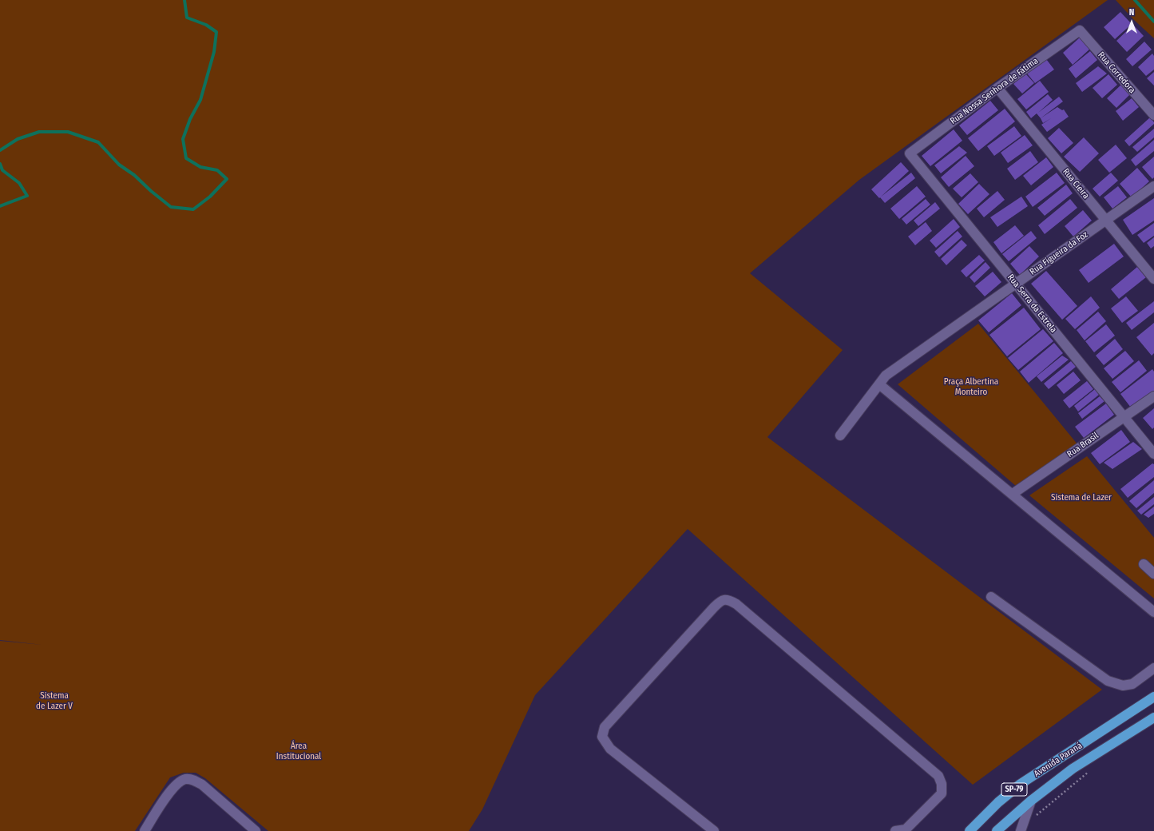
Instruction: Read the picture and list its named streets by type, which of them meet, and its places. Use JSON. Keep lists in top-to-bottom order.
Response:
{
  "streets": {
    "main road": ["Avenida Paraná", "SP-79"],
    "street": [
      "Rua Corredora",
      "Rua Nossa Senhora de Fátima",
      "Rua Cieira",
      "Rua Figueira da Foz",
      "Rua Serra da Estrela",
      "Rua Brasil"
    ]
  },
  "crossings": [
    ["Rua Corredora", "Rua Nossa Senhora de Fátima"],
    ["Rua Nossa Senhora de Fátima", "Rua Cieira"],
    ["Rua Nossa Senhora de Fátima", "Rua Serra da Estrela"],
    ["Rua Cieira", "Rua Figueira da Foz"],
    ["Rua Figueira da Foz", "Rua Serra da Estrela"],
    ["Rua Serra da Estrela", "Rua Brasil"]
  ],
  "parks": [
    "Praça Albertina Monteiro",
    "Sistema de Lazer",
    "Sistema de Lazer V",
    "Área Institucional"
  ],
  "north": "top"
}
